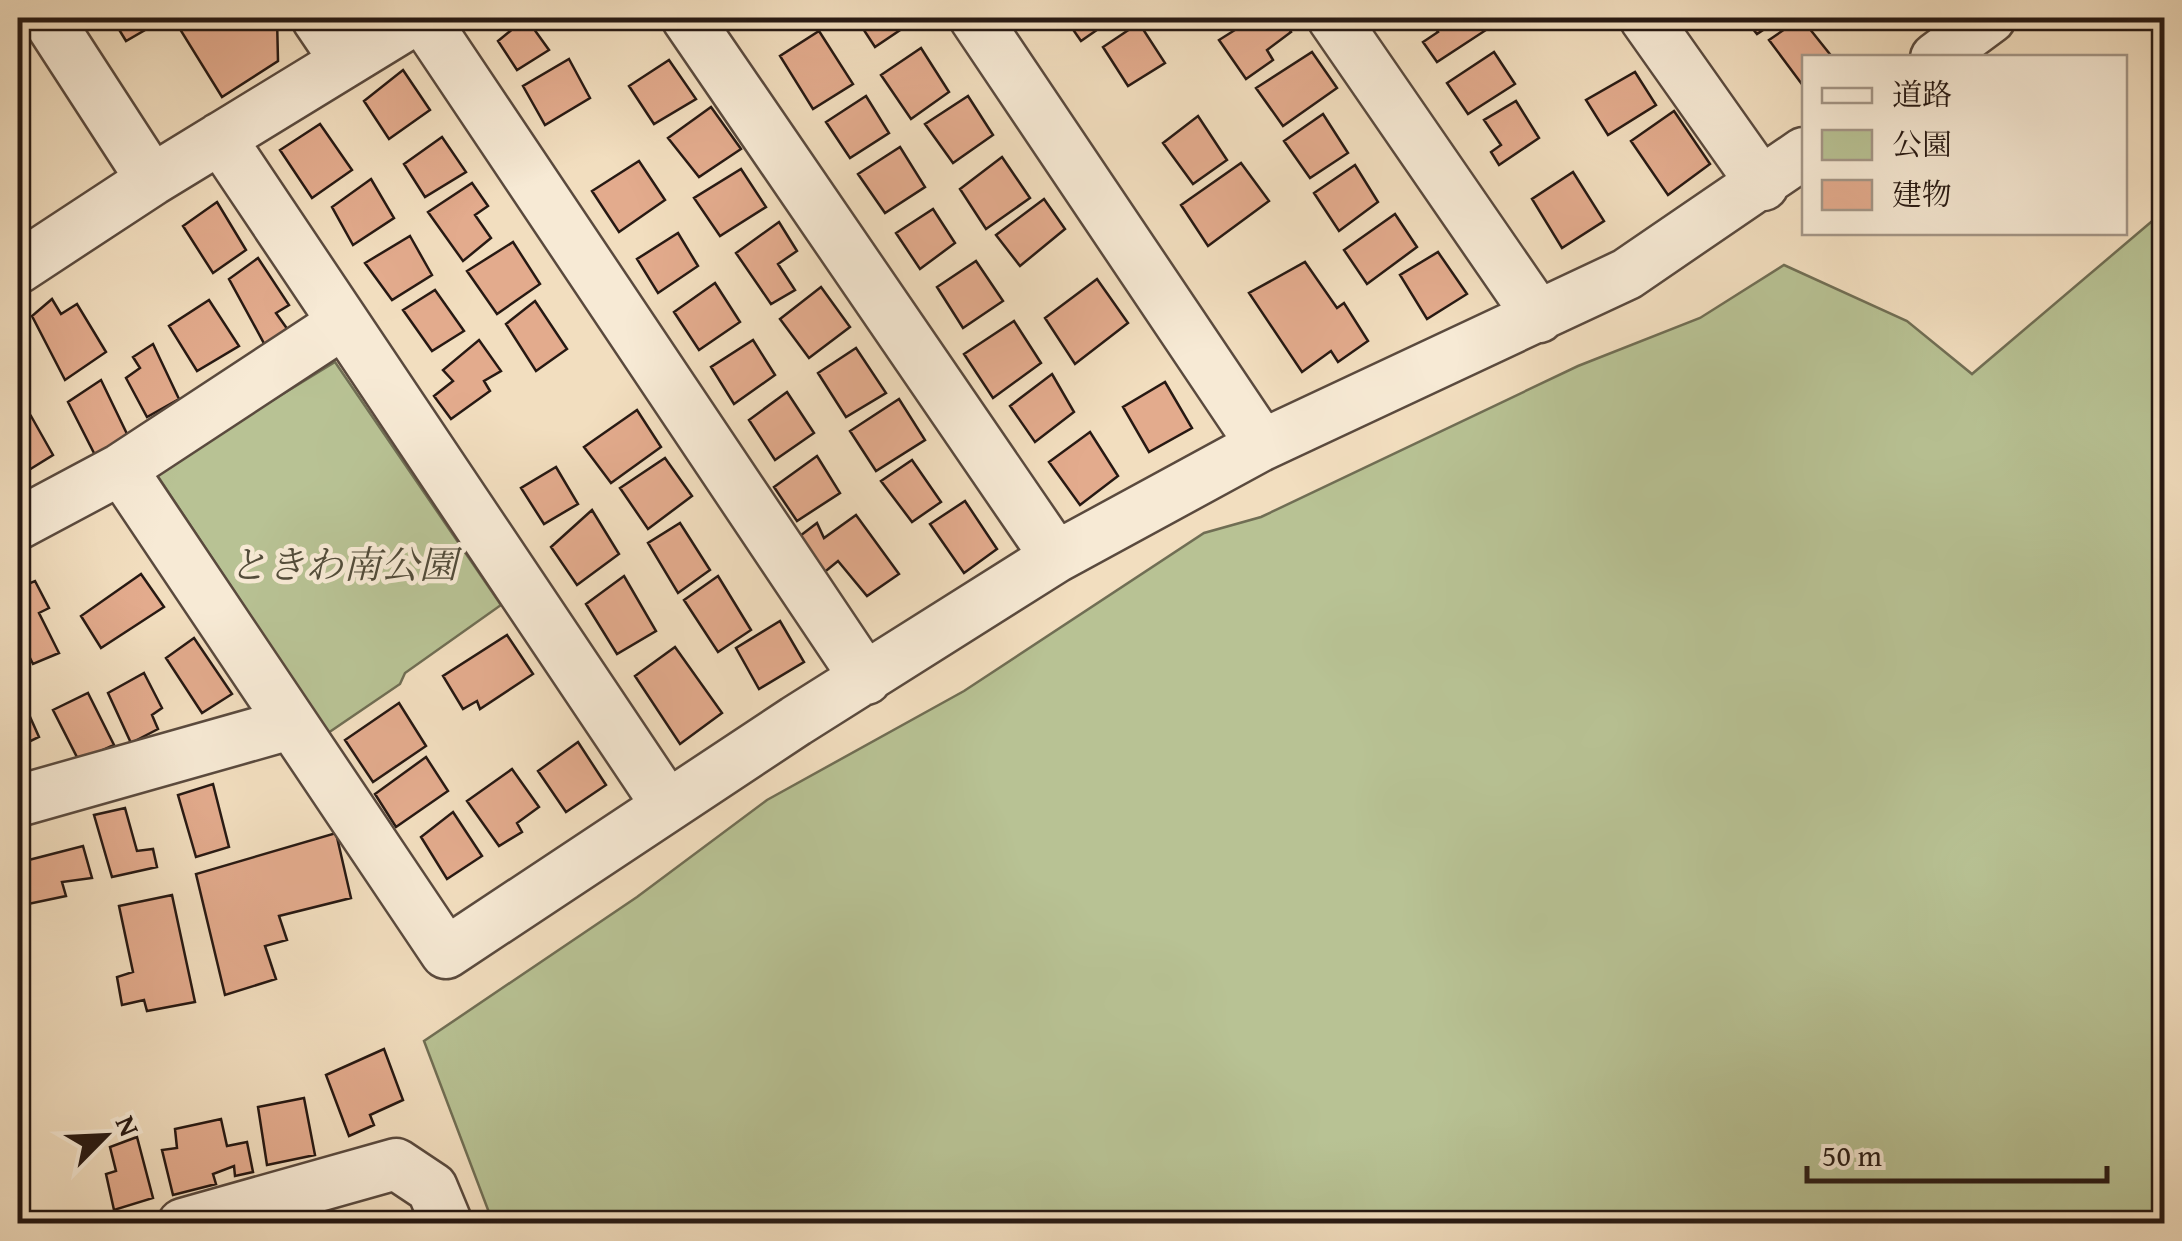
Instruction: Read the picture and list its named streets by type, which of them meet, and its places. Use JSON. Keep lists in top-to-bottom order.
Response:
{
  "parks": ["ときわ南公園"],
  "legend": ["道路", "公園", "建物"],
  "scale_bar": "50 m",
  "north": "top right"
}
